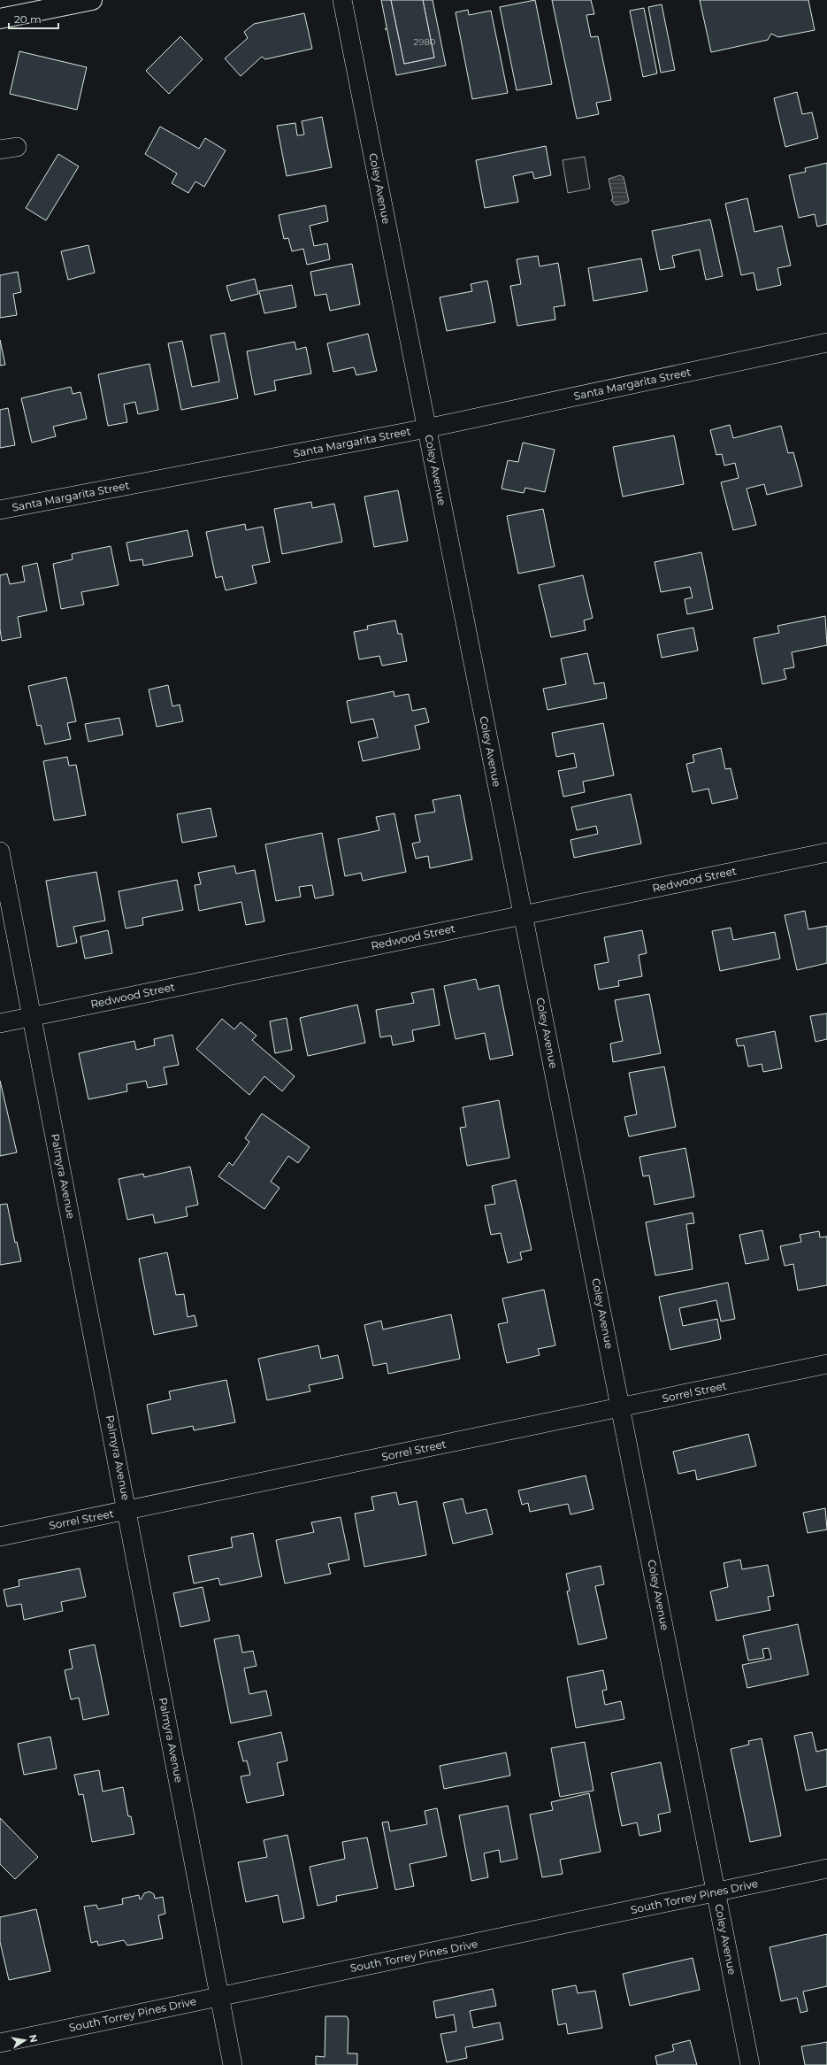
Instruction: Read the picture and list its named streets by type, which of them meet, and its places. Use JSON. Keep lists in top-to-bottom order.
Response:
{
  "streets": {
    "street": [
      "Coley Avenue",
      "Santa Margarita Street",
      "Redwood Street",
      "Palmyra Avenue",
      "Sorrel Street",
      "South Torrey Pines Drive"
    ]
  },
  "crossings": [
    ["Coley Avenue", "Santa Margarita Street"],
    ["Coley Avenue", "Redwood Street"],
    ["Coley Avenue", "Sorrel Street"],
    ["Coley Avenue", "South Torrey Pines Drive"],
    ["Redwood Street", "Palmyra Avenue"],
    ["Palmyra Avenue", "Sorrel Street"],
    ["Palmyra Avenue", "South Torrey Pines Drive"]
  ],
  "house_numbers": ["2980"],
  "scale_bar": "20 m",
  "north": "right"
}
